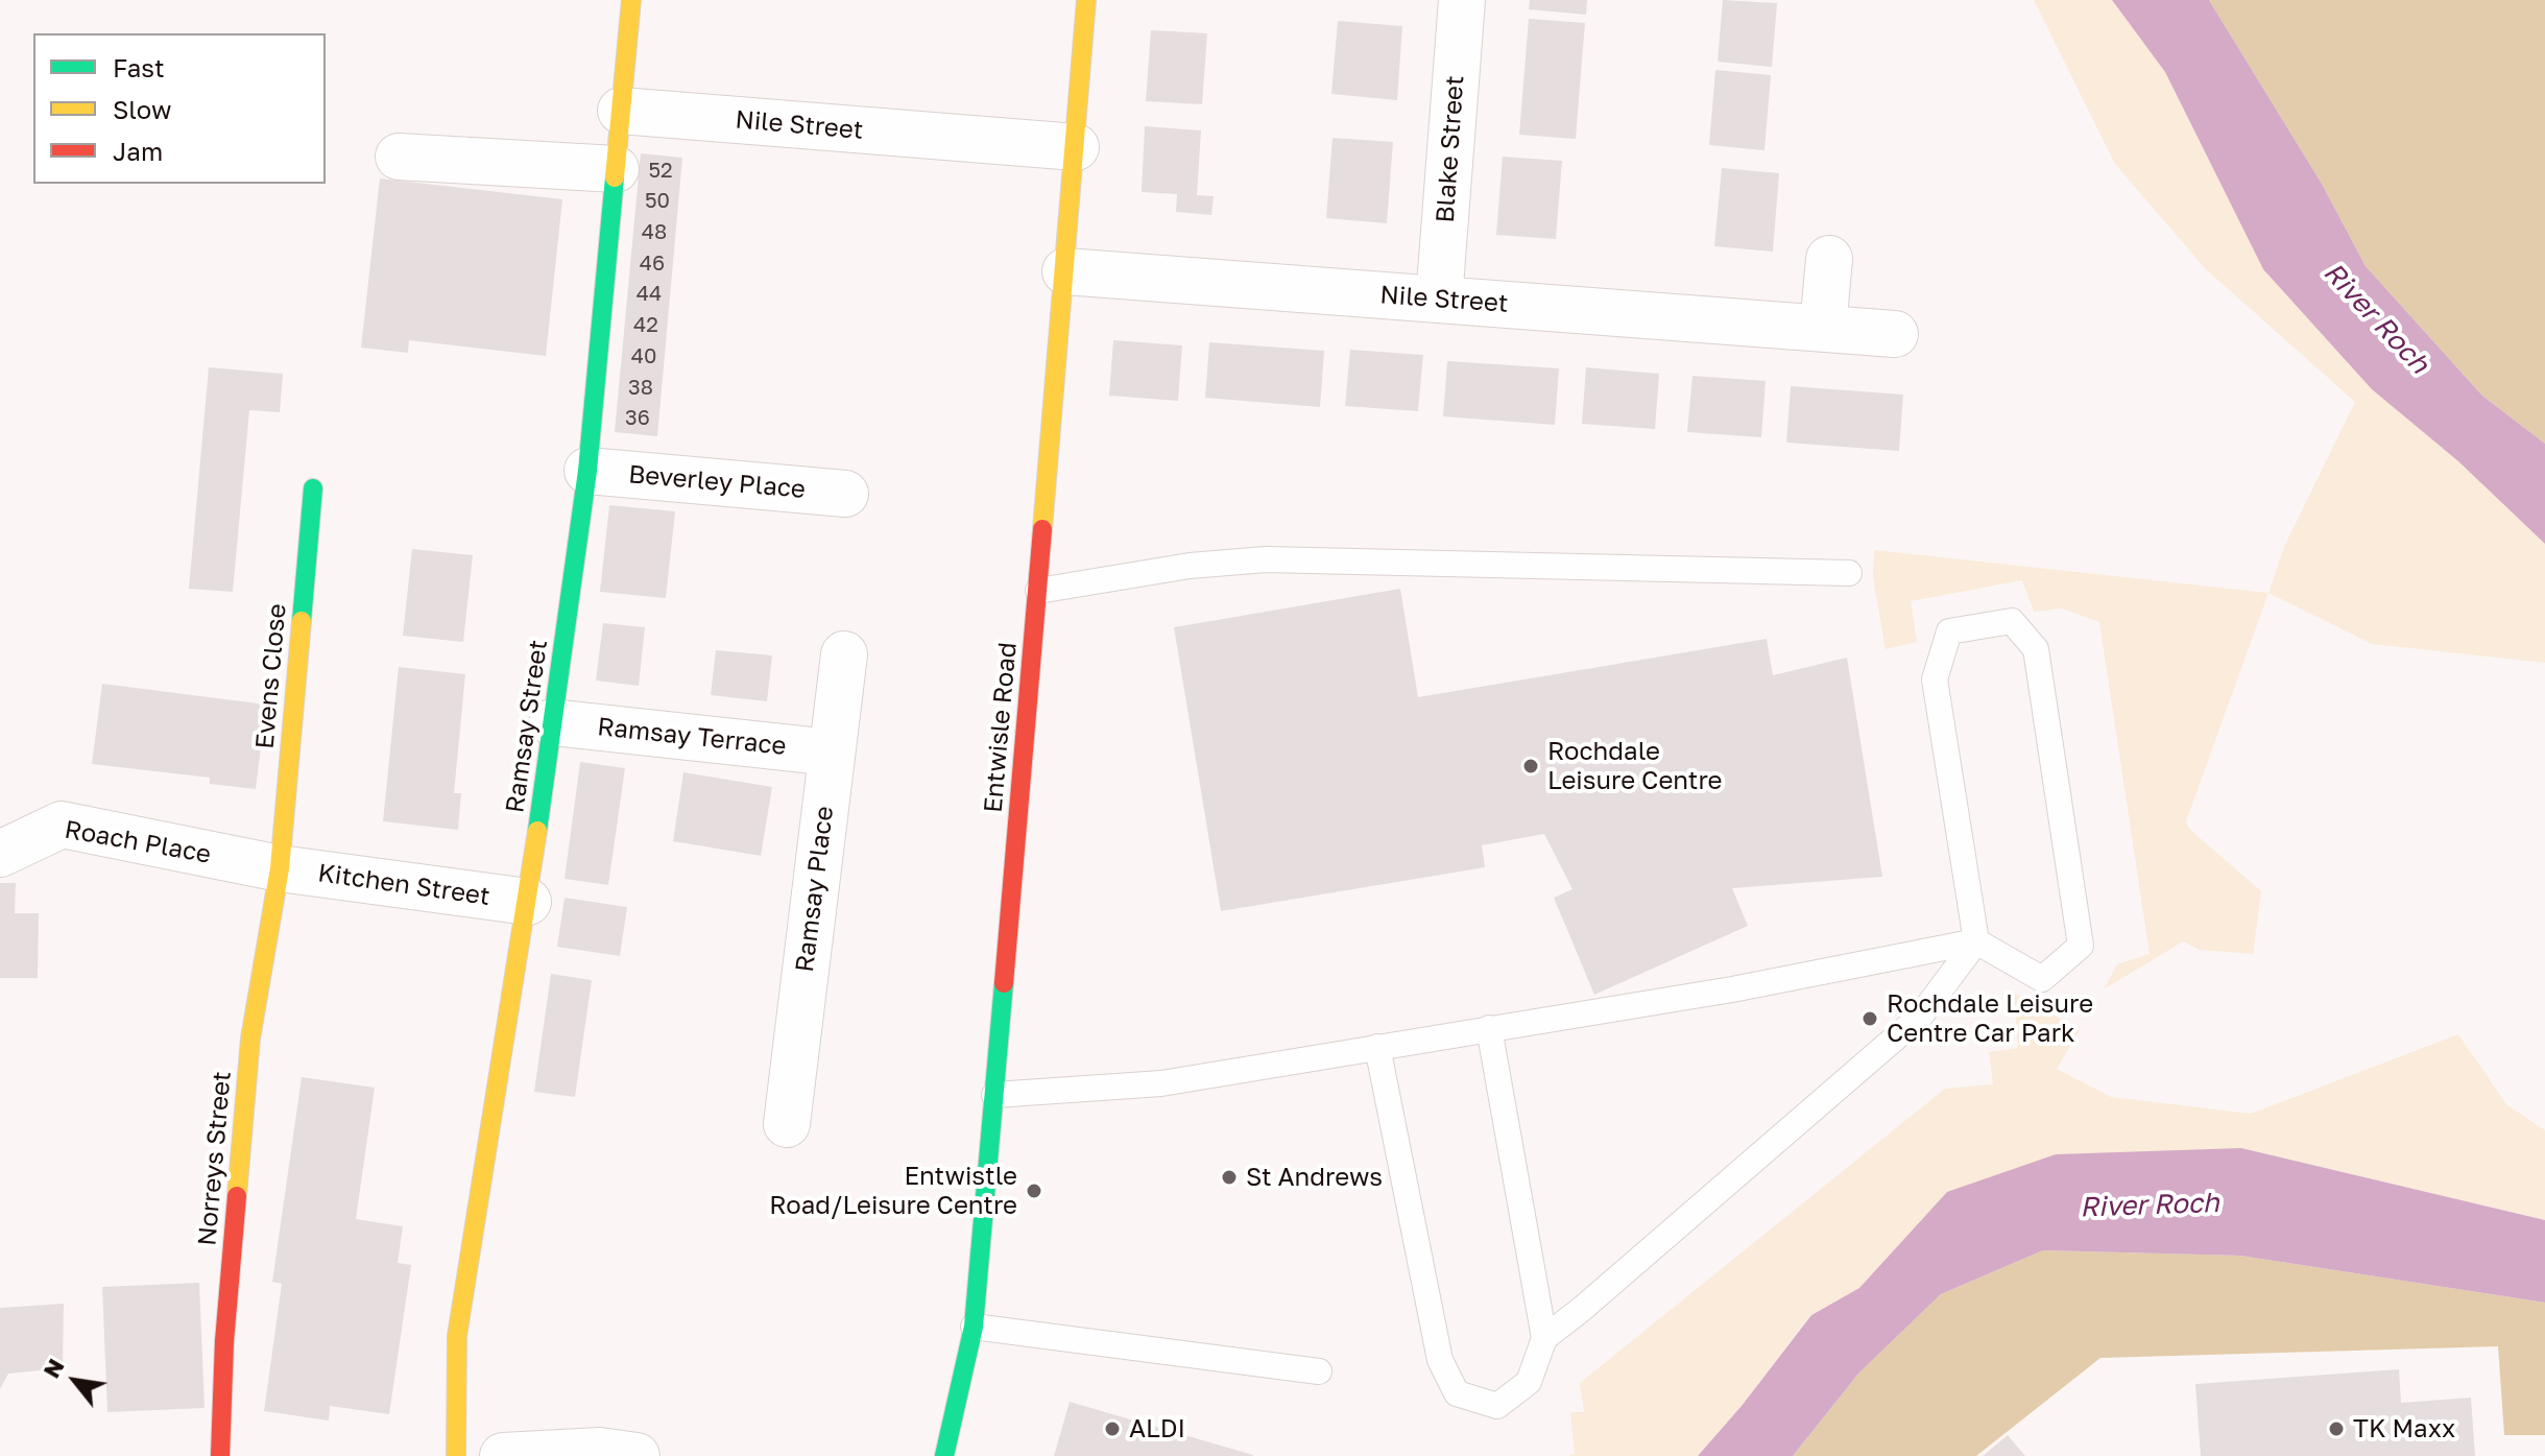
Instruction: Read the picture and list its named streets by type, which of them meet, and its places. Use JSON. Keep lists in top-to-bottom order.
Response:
{
  "streets": {
    "street": [
      "Nile Street",
      "Blake Street",
      "Beverley Place",
      "Evens Close",
      "Ramsay Street",
      "Entwisle Road",
      "Ramsay Terrace",
      "Roach Place",
      "Kitchen Street",
      "Ramsay Place",
      "Norreys Street"
    ]
  },
  "crossings": [
    ["Nile Street", "Blake Street"],
    ["Nile Street", "Ramsay Street"],
    ["Nile Street", "Entwisle Road"],
    ["Beverley Place", "Ramsay Street"],
    ["Evens Close", "Roach Place"],
    ["Evens Close", "Kitchen Street"],
    ["Evens Close", "Norreys Street"],
    ["Ramsay Street", "Ramsay Terrace"],
    ["Ramsay Street", "Kitchen Street"],
    ["Ramsay Terrace", "Ramsay Place"],
    ["Roach Place", "Kitchen Street"],
    ["Roach Place", "Norreys Street"],
    ["Kitchen Street", "Norreys Street"]
  ],
  "water": ["River Roch"],
  "places": [
    "Rochdale Leisure Centre",
    "Rochdale Leisure Centre Car Park",
    "St Andrews",
    "Entwistle Road/Leisure Centre",
    "ALDI",
    "TK Maxx"
  ],
  "house_numbers": [
    "52",
    "50",
    "48",
    "46",
    "44",
    "42",
    "40",
    "38",
    "36"
  ],
  "legend": ["Fast", "Slow", "Jam"],
  "north": "top left"
}
